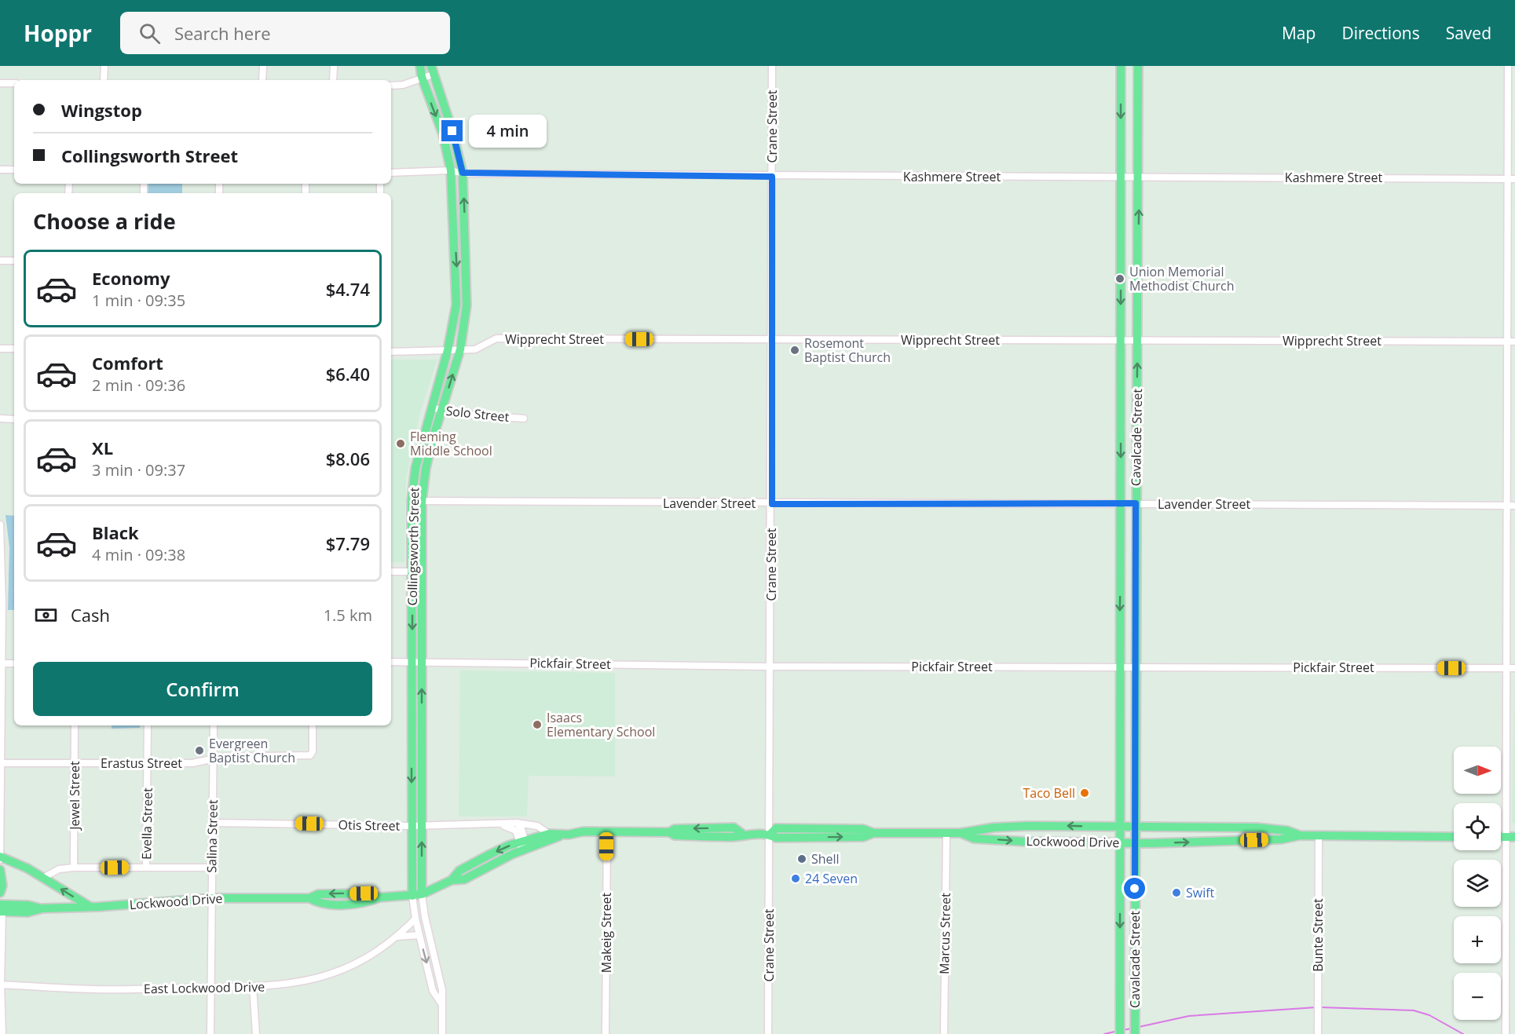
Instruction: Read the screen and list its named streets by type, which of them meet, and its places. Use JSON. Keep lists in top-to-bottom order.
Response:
{
  "streets": {
    "main road": ["Cavalcade Street", "Collingsworth Street", "Lockwood Drive"],
    "street": [
      "Crane Street",
      "Kashmere Street",
      "Wipprecht Street",
      "Solo Street",
      "Lavender Street",
      "Pickfair Street",
      "Erastus Street",
      "Jewel Street",
      "Evella Street",
      "Otis Street",
      "Salina Street",
      "Makeig Street",
      "Marcus Street",
      "Bunte Street",
      "East Lockwood Drive"
    ]
  },
  "crossings": [
    ["Crane Street", "Kashmere Street"],
    ["Crane Street", "Wipprecht Street"],
    ["Crane Street", "Lavender Street"],
    ["Crane Street", "Pickfair Street"],
    ["Crane Street", "Lockwood Drive"],
    ["Kashmere Street", "Cavalcade Street"],
    ["Kashmere Street", "Collingsworth Street"],
    ["Wipprecht Street", "Cavalcade Street"],
    ["Wipprecht Street", "Collingsworth Street"],
    ["Solo Street", "Collingsworth Street"],
    ["Cavalcade Street", "Lavender Street"],
    ["Cavalcade Street", "Pickfair Street"],
    ["Cavalcade Street", "Lockwood Drive"],
    ["Lavender Street", "Collingsworth Street"],
    ["Collingsworth Street", "Pickfair Street"],
    ["Collingsworth Street", "Otis Street"],
    ["Collingsworth Street", "Lockwood Drive"],
    ["Collingsworth Street", "East Lockwood Drive"],
    ["Erastus Street", "Jewel Street"],
    ["Erastus Street", "Evella Street"],
    ["Erastus Street", "Salina Street"],
    ["Otis Street", "Salina Street"],
    ["Otis Street", "Lockwood Drive"],
    ["Salina Street", "Lockwood Drive"],
    ["Salina Street", "East Lockwood Drive"],
    ["Lockwood Drive", "Makeig Street"],
    ["Lockwood Drive", "Marcus Street"],
    ["Lockwood Drive", "Bunte Street"]
  ],
  "places": [
    "Union Memorial Methodist Church",
    "Rosemont Baptist Church",
    "Fleming Middle School",
    "Isaacs Elementary School",
    "Evergreen Baptist Church",
    "Taco Bell",
    "Shell",
    "24 Seven",
    "Swift"
  ],
  "north": "right",
  "page": {
    "header": "Hoppr",
    "search": "Search here",
    "nav": ["Map", "Directions", "Saved"],
    "banner": ["Wingstop", "Collingsworth Street"],
    "bubble": "4 min",
    "heading": "Choose a ride",
    "list": [
      {
        "name": "Economy",
        "note": "1 min · 09:35",
        "value": "$4.74"
      },
      {
        "name": "Comfort",
        "note": "2 min · 09:36",
        "value": "$6.40"
      },
      {
        "name": "XL",
        "note": "3 min · 09:37",
        "value": "$8.06"
      },
      {
        "name": "Black",
        "note": "4 min · 09:38",
        "value": "$7.79"
      }
    ],
    "pay": ["Cash", "1.5 km"],
    "buttons": "Confirm",
    "map_buttons": ["+", "−"]
  }
}
